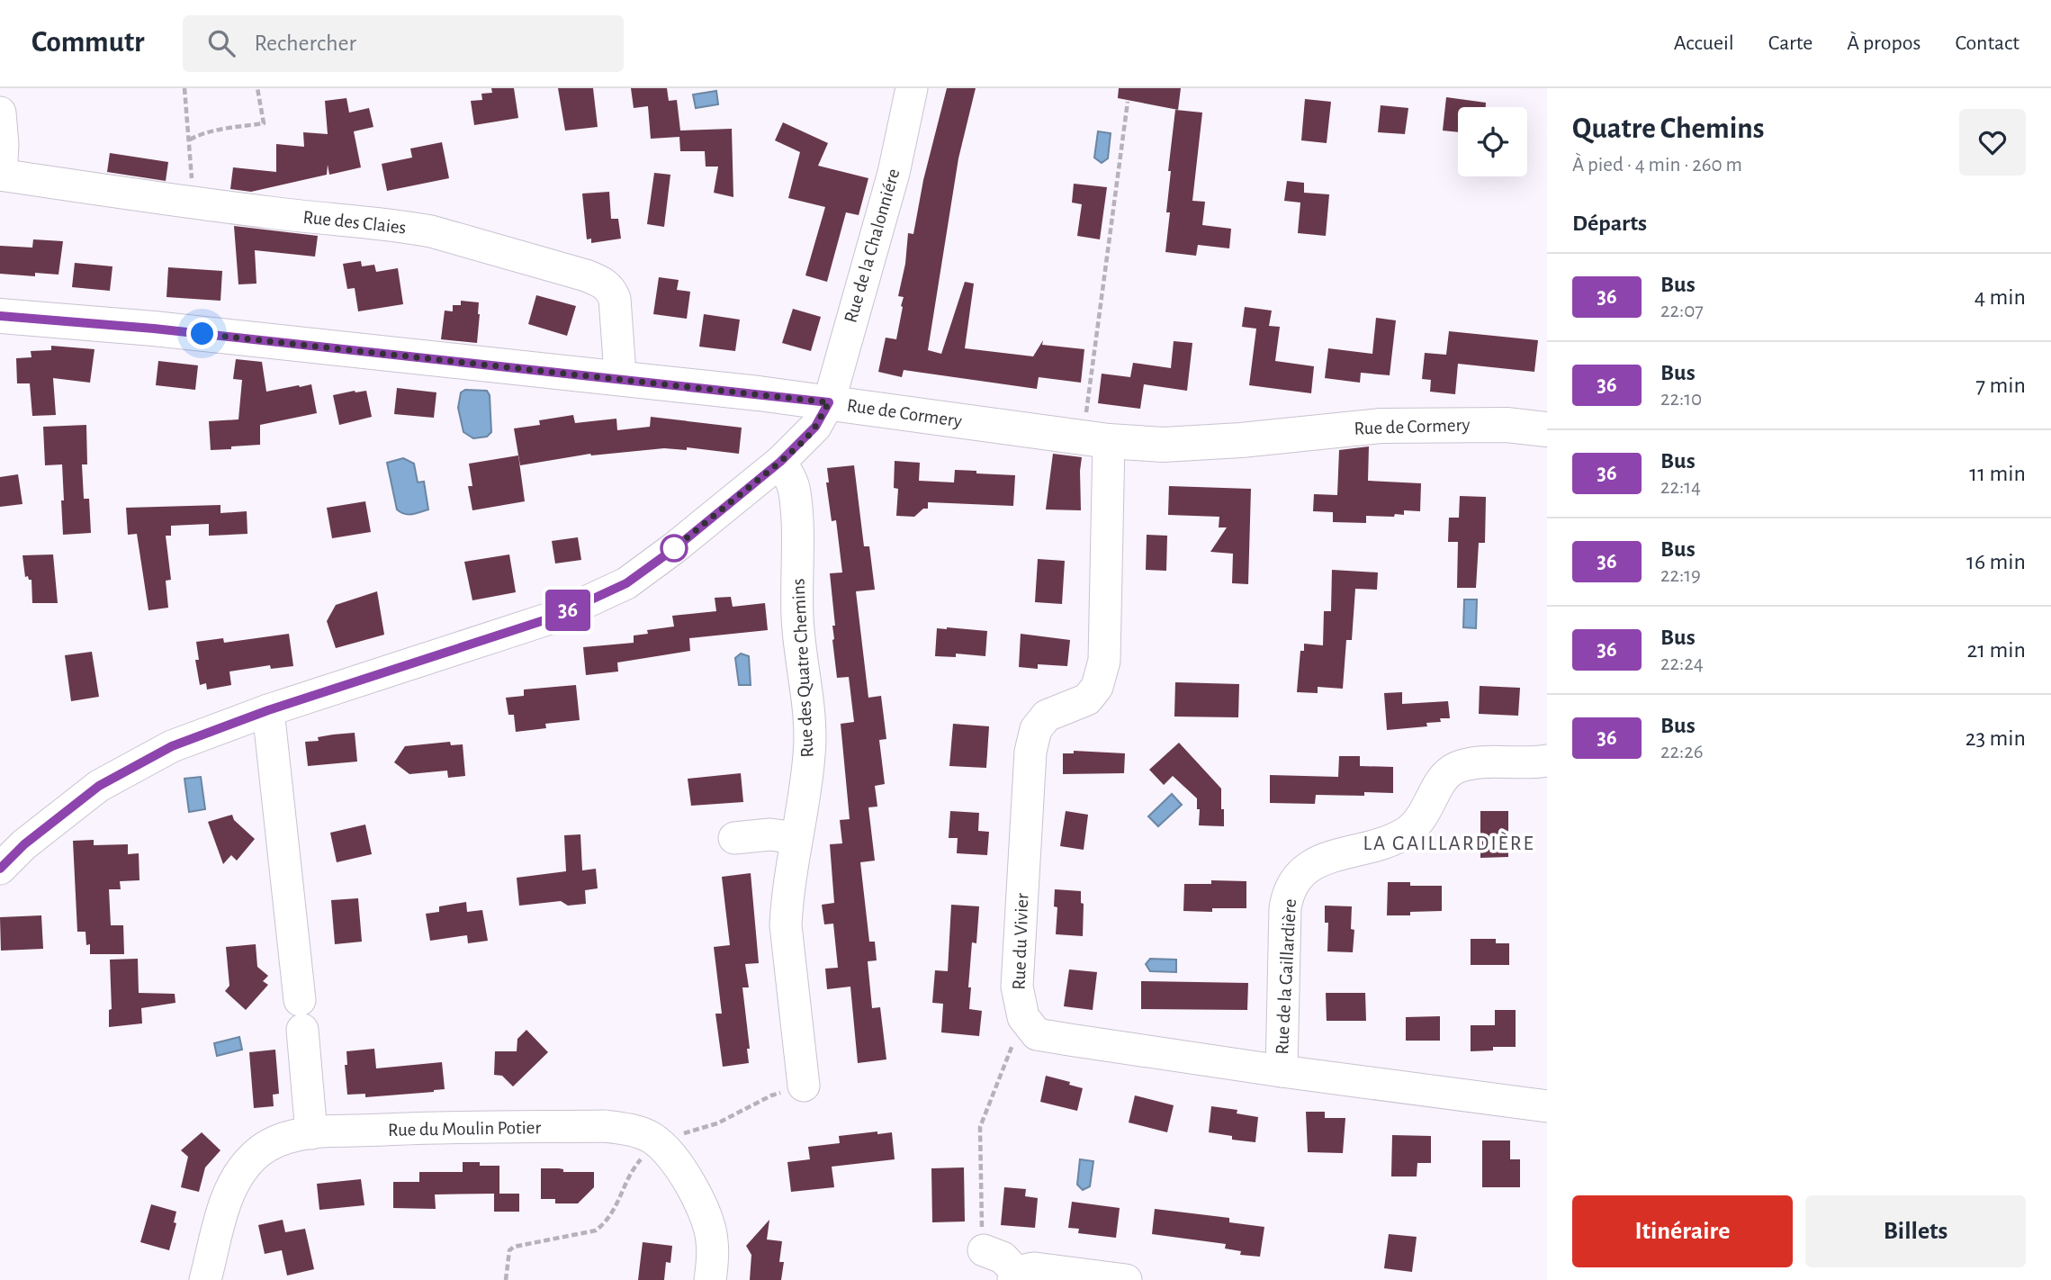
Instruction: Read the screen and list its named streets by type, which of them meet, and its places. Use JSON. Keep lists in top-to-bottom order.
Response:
{
  "streets": {
    "main road": ["Rue de Cormery"],
    "street": [
      "Rue des Claies",
      "Rue de la Chalonniére",
      "Rue des Quatre Chemins",
      "Rue du Vivier",
      "Rue de la Gaillardière",
      "Rue du Moulin Potier"
    ]
  },
  "crossings": [
    ["Rue des Claies", "Rue de Cormery"],
    ["Rue de la Chalonniére", "Rue de Cormery"],
    ["Rue de la Chalonniére", "Rue des Quatre Chemins"],
    ["Rue de Cormery", "Rue du Vivier"],
    ["Rue du Vivier", "Rue de la Gaillardière"]
  ],
  "districts": ["LA GAILLARDIÈRE"],
  "lines": ["bus line 36"],
  "page": {
    "header": "Commutr",
    "search": "Rechercher",
    "nav": [
      "Accueil",
      "Carte",
      "À propos",
      "Contact"
    ],
    "on_map": "36",
    "heading": [
      ["Quatre Chemins", "À pied · 4 min · 260 m"],
      "Départs"
    ],
    "list": [
      {
        "mark": "36",
        "name": "Bus",
        "note": "22:07",
        "value": "4 min"
      },
      {
        "mark": "36",
        "name": "Bus",
        "note": "22:10",
        "value": "7 min"
      },
      {
        "mark": "36",
        "name": "Bus",
        "note": "22:14",
        "value": "11 min"
      },
      {
        "mark": "36",
        "name": "Bus",
        "note": "22:19",
        "value": "16 min"
      },
      {
        "mark": "36",
        "name": "Bus",
        "note": "22:24",
        "value": "21 min"
      },
      {
        "mark": "36",
        "name": "Bus",
        "note": "22:26",
        "value": "23 min"
      }
    ],
    "buttons": ["Itinéraire", "Billets"]
  }
}
